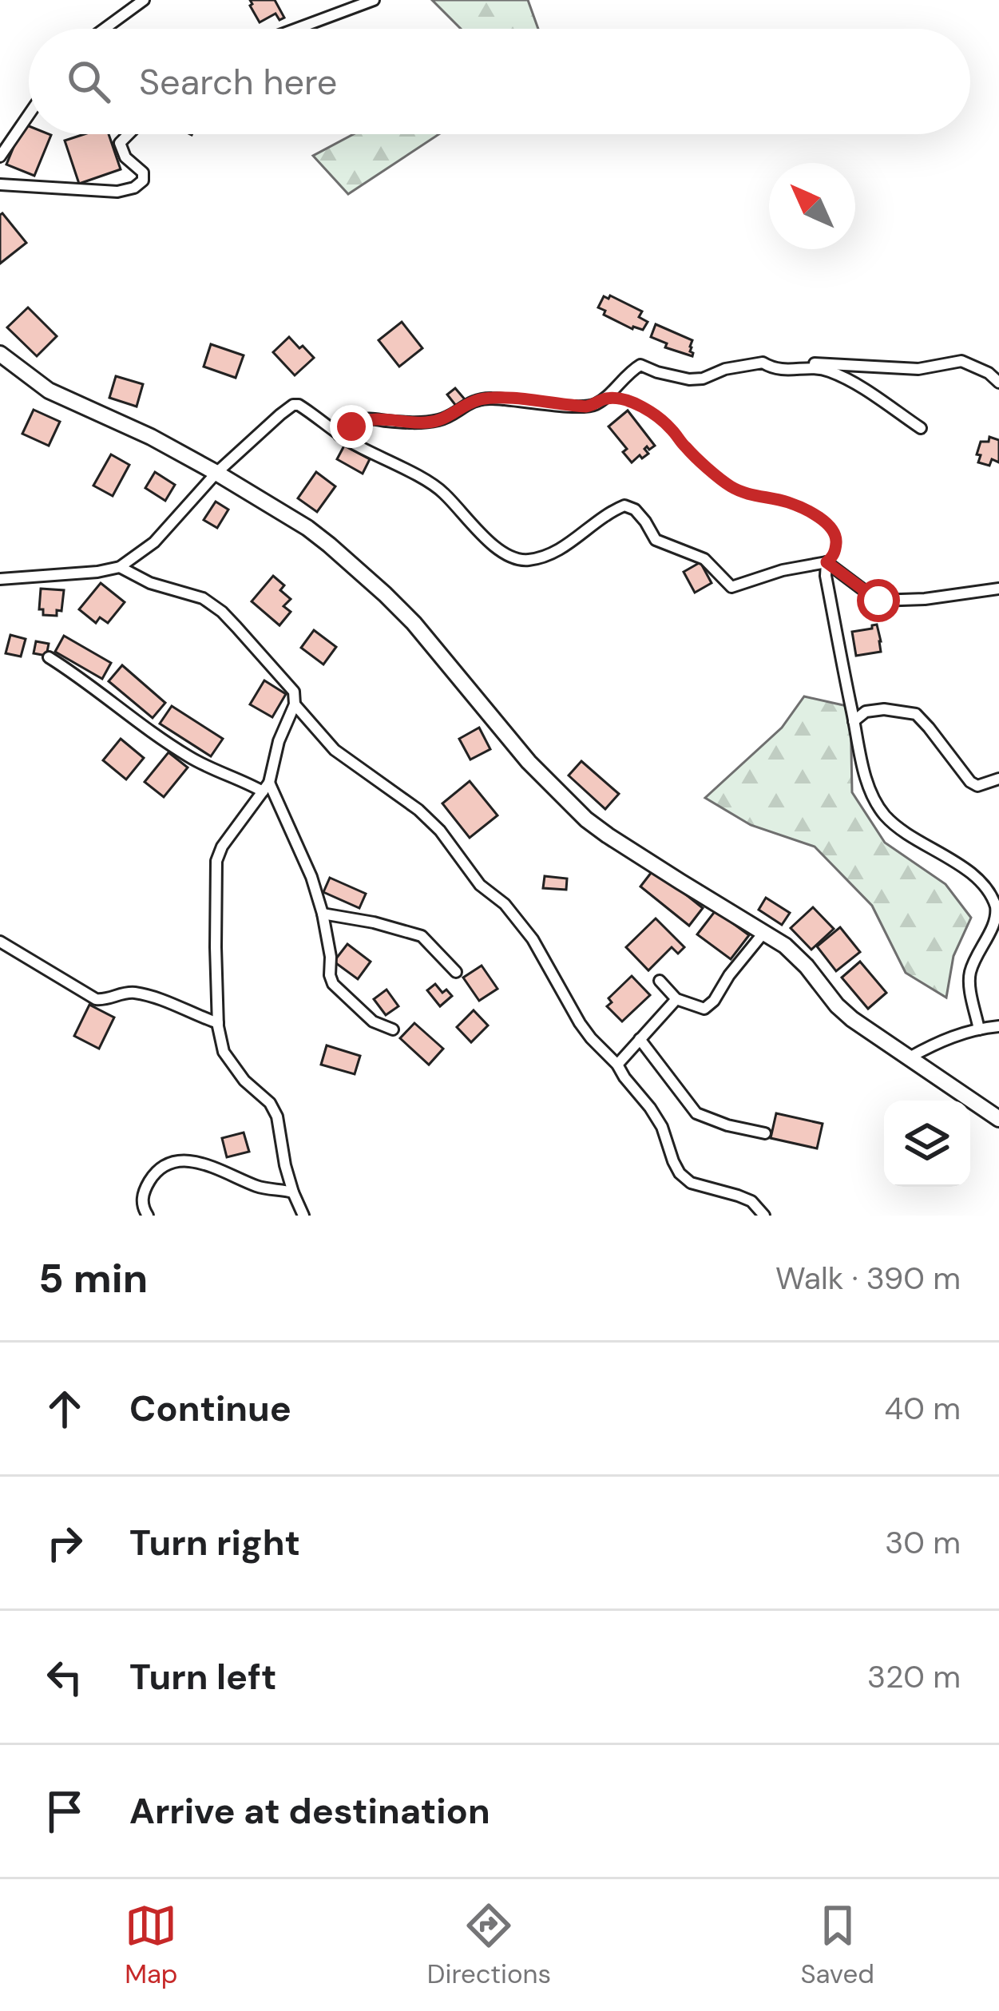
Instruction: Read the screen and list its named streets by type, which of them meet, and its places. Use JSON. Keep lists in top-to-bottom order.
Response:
{
  "north": "top left",
  "page": {
    "search": "Search here",
    "heading": ["5 min", "Walk · 390 m"],
    "list": [
      ["Continue", "40 m"],
      ["Turn right", "30 m"],
      ["Turn left", "320 m"],
      "Arrive at destination"
    ],
    "nav": ["Map", "Directions", "Saved"]
  }
}
